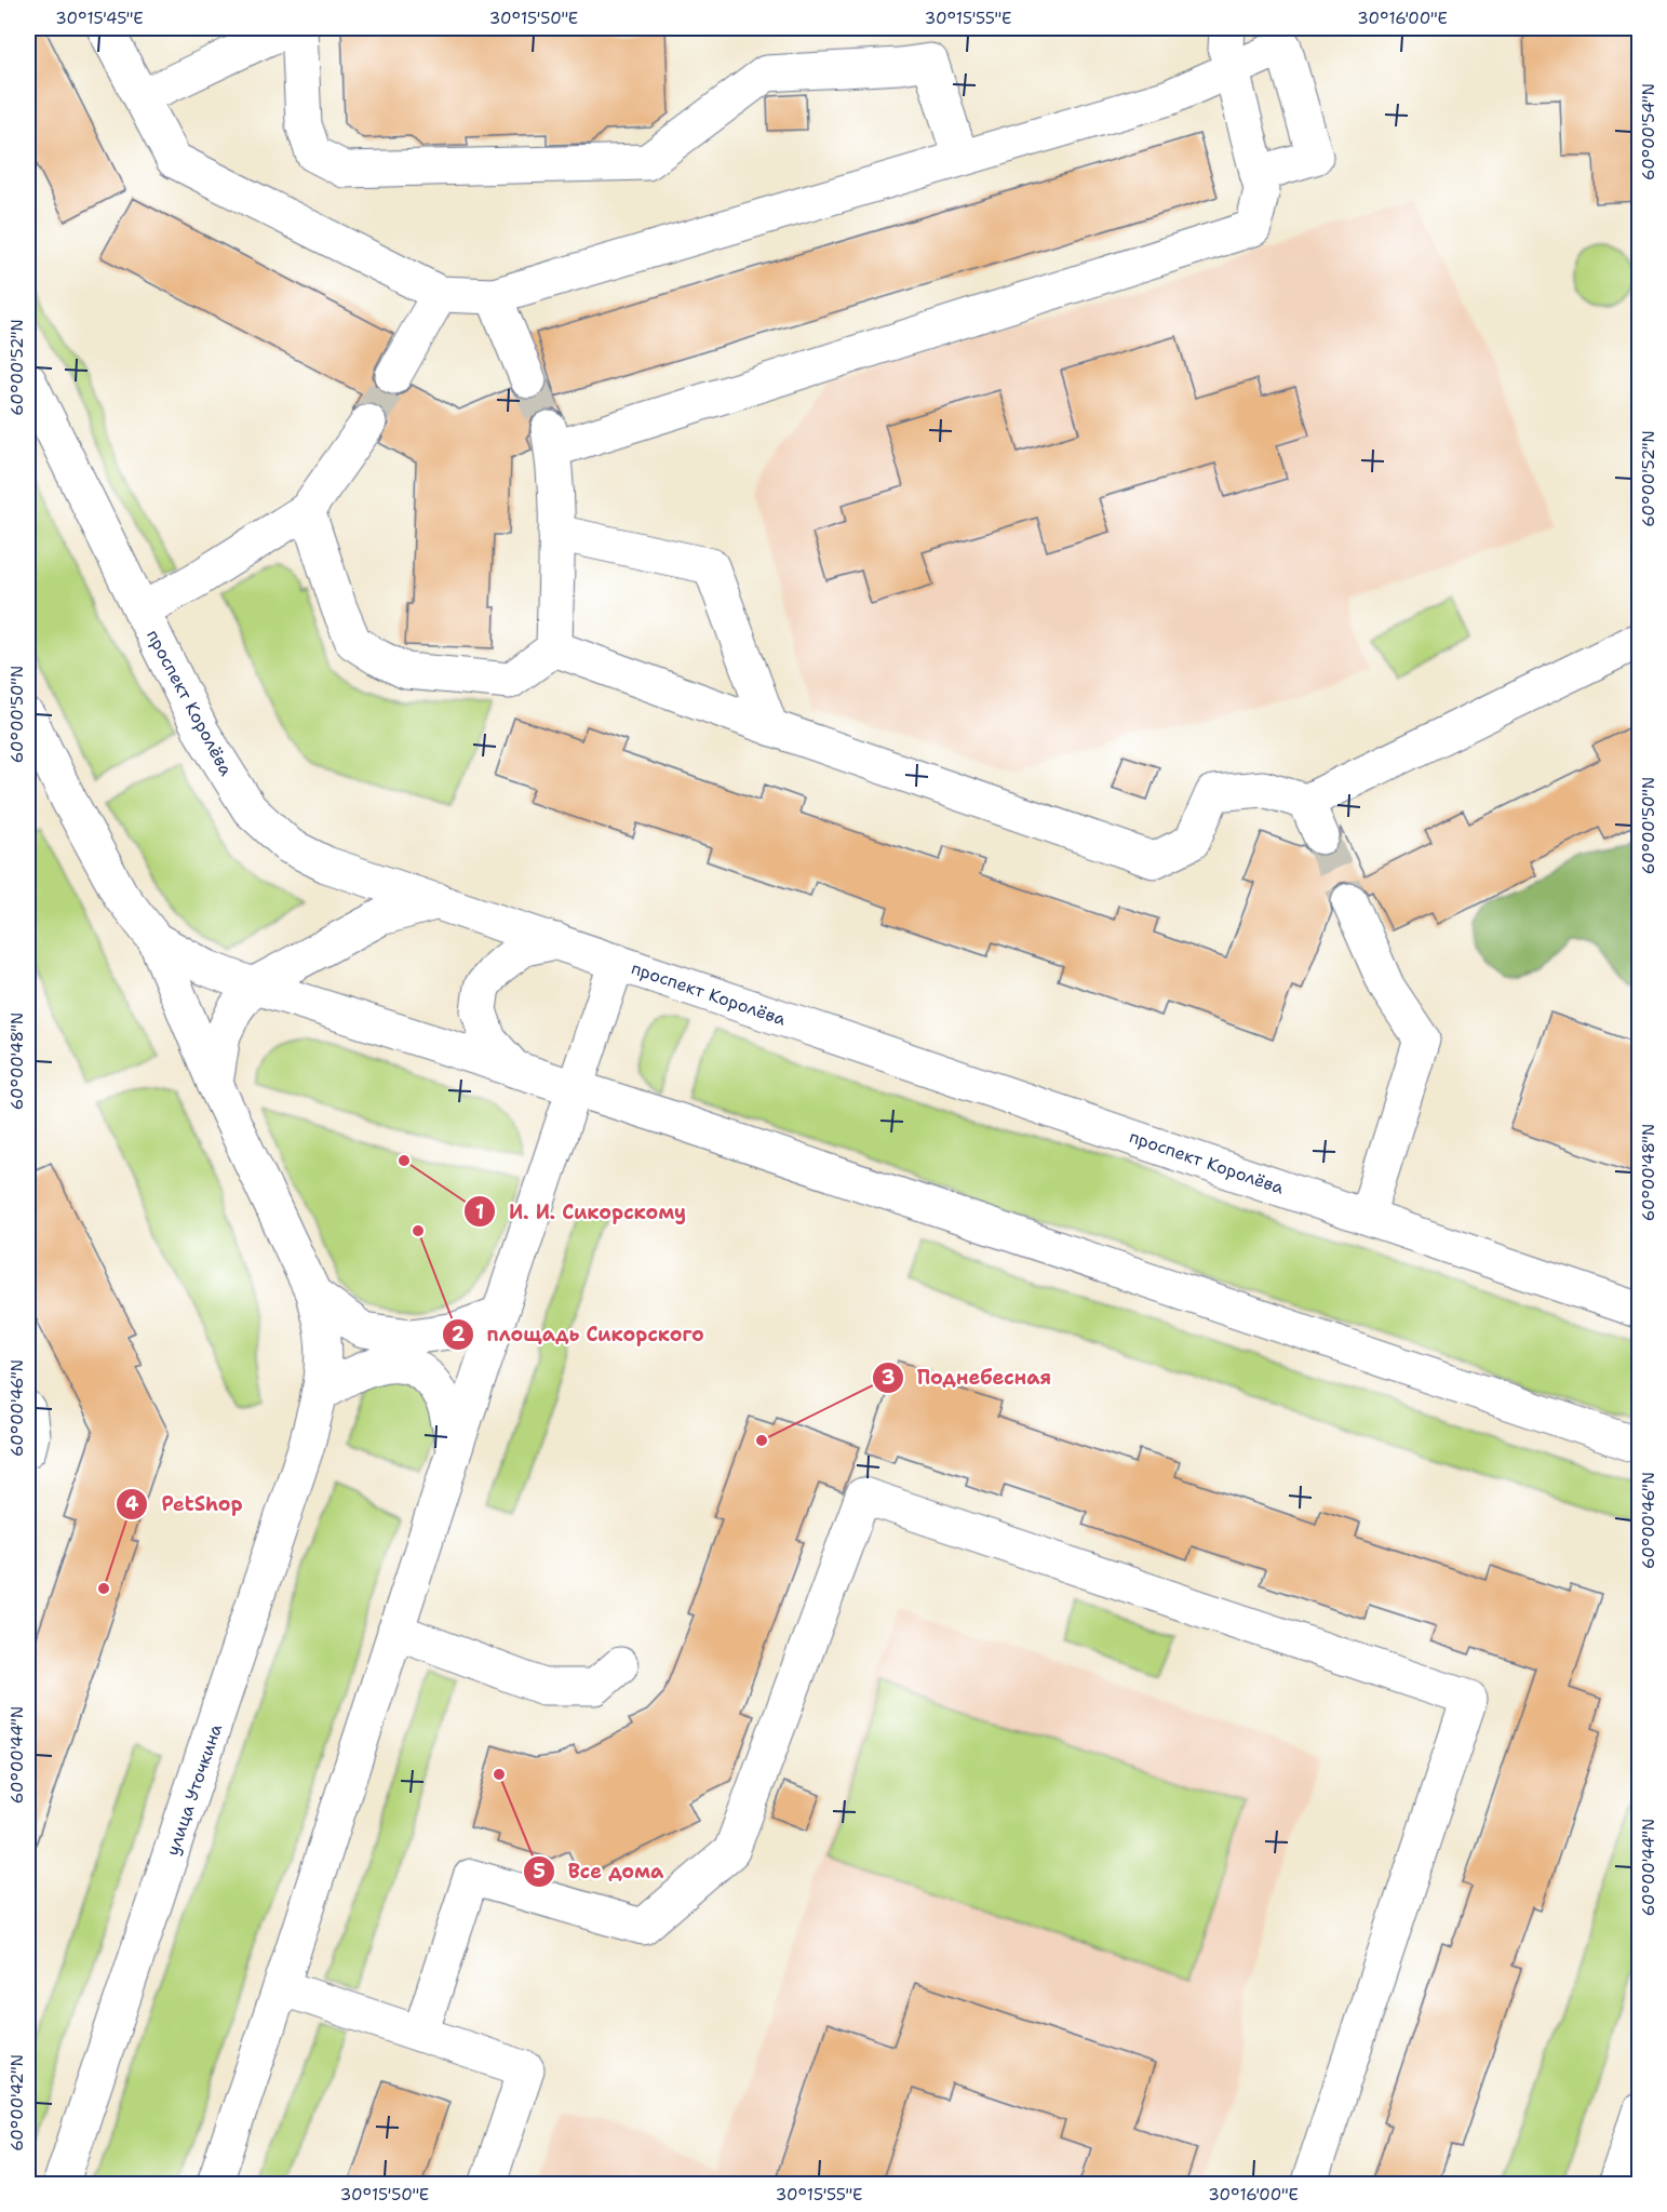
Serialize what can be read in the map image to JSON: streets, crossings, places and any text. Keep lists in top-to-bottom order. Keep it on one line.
{"streets":{"street":["проспект Королёва","улица Уточкина"]},"places":["И. И. Сикорскому","площадь Сикорского","Поднебесная","PetShop","Все дома"],"coordinates":["30°15'45\"E","30°15'50\"E","30°15'55\"E","30°16'00\"E","60°00'54\"N","60°00'52\"N","60°00'50\"N","60°00'48\"N","60°00'46\"N","60°00'44\"N","60°00'42\"N"]}
